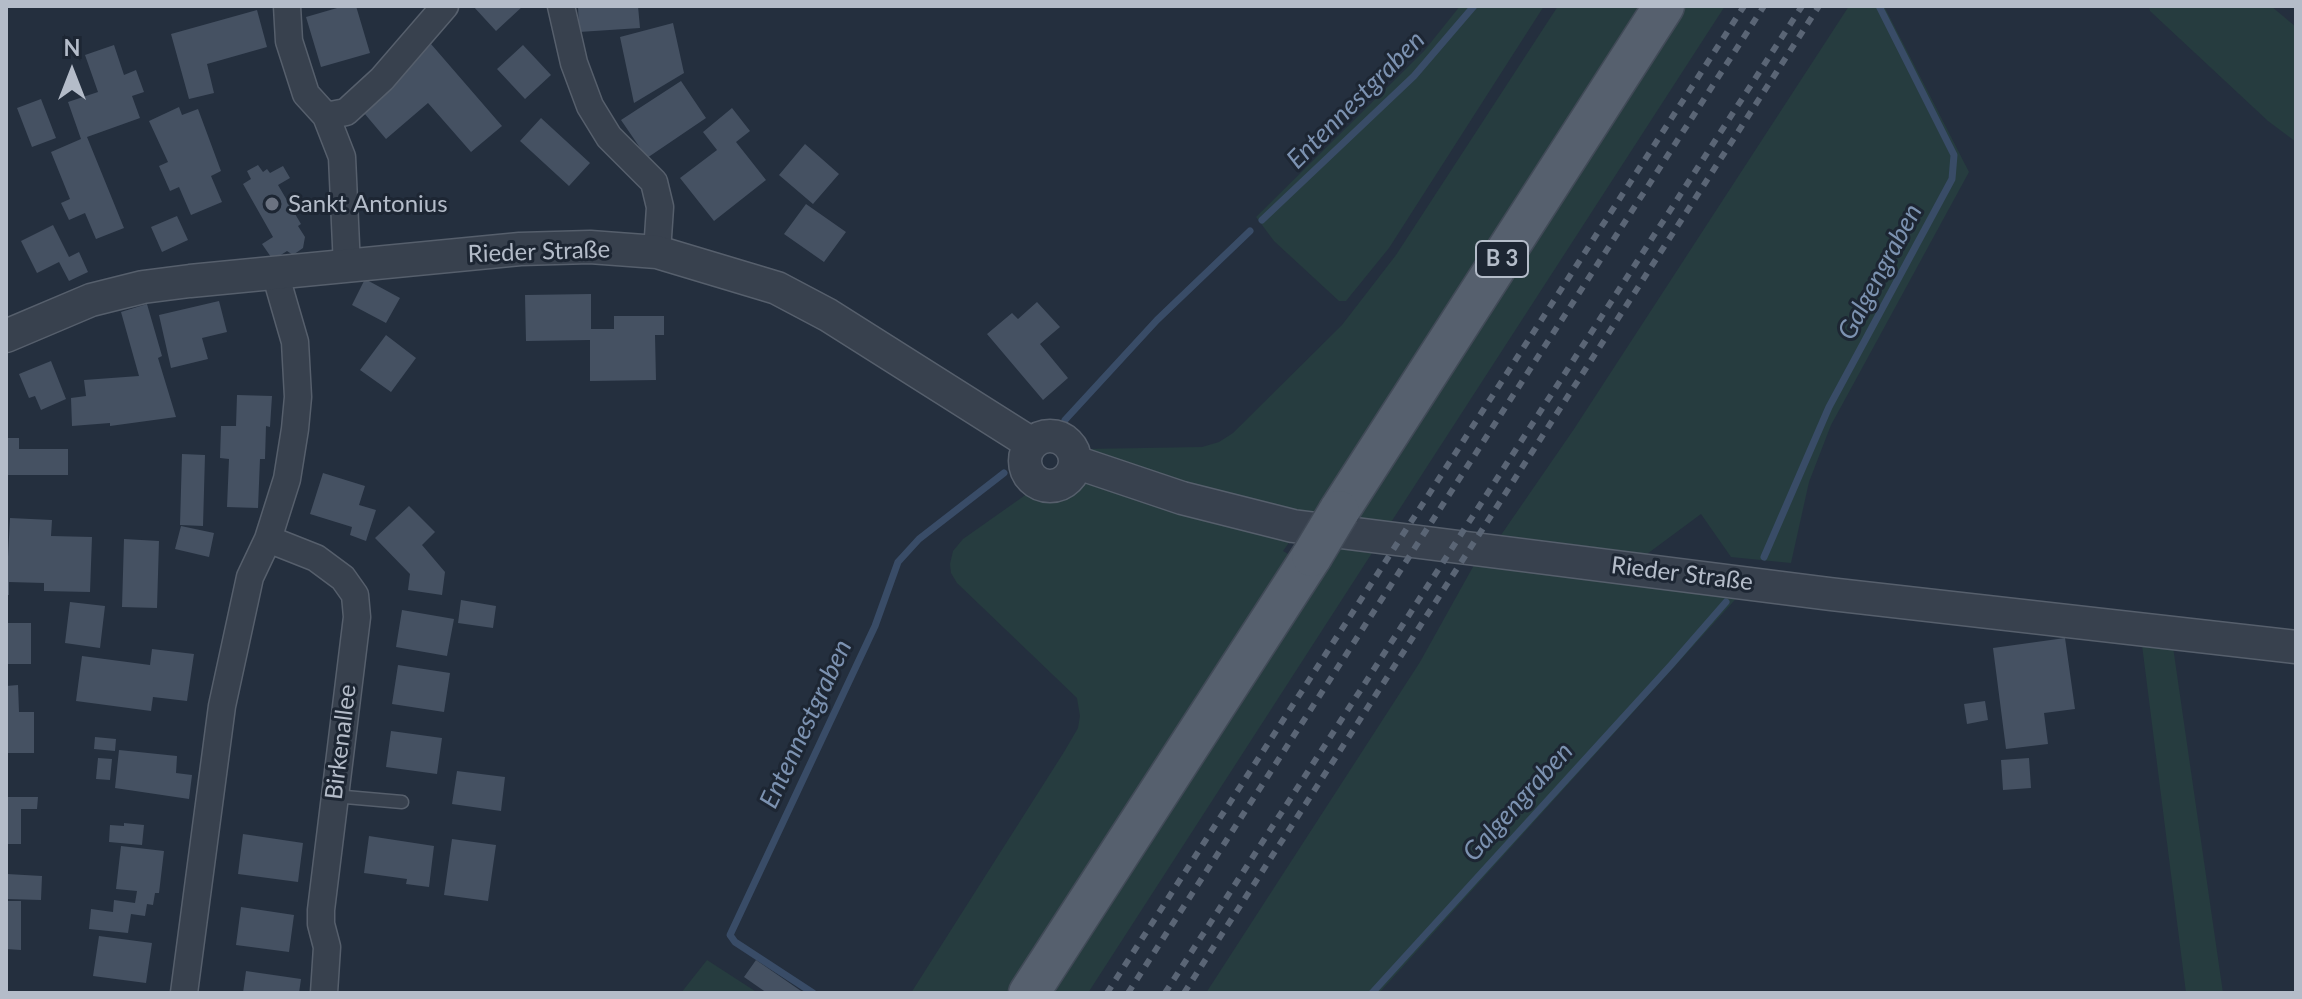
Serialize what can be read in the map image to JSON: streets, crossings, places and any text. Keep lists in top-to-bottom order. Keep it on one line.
{"streets":{"main road":["B 3"],"street":["Rieder Straße","Birkenallee"]},"water":["Entennestgraben","Galgengraben"],"places":["Sankt Antonius"],"north":"top"}
